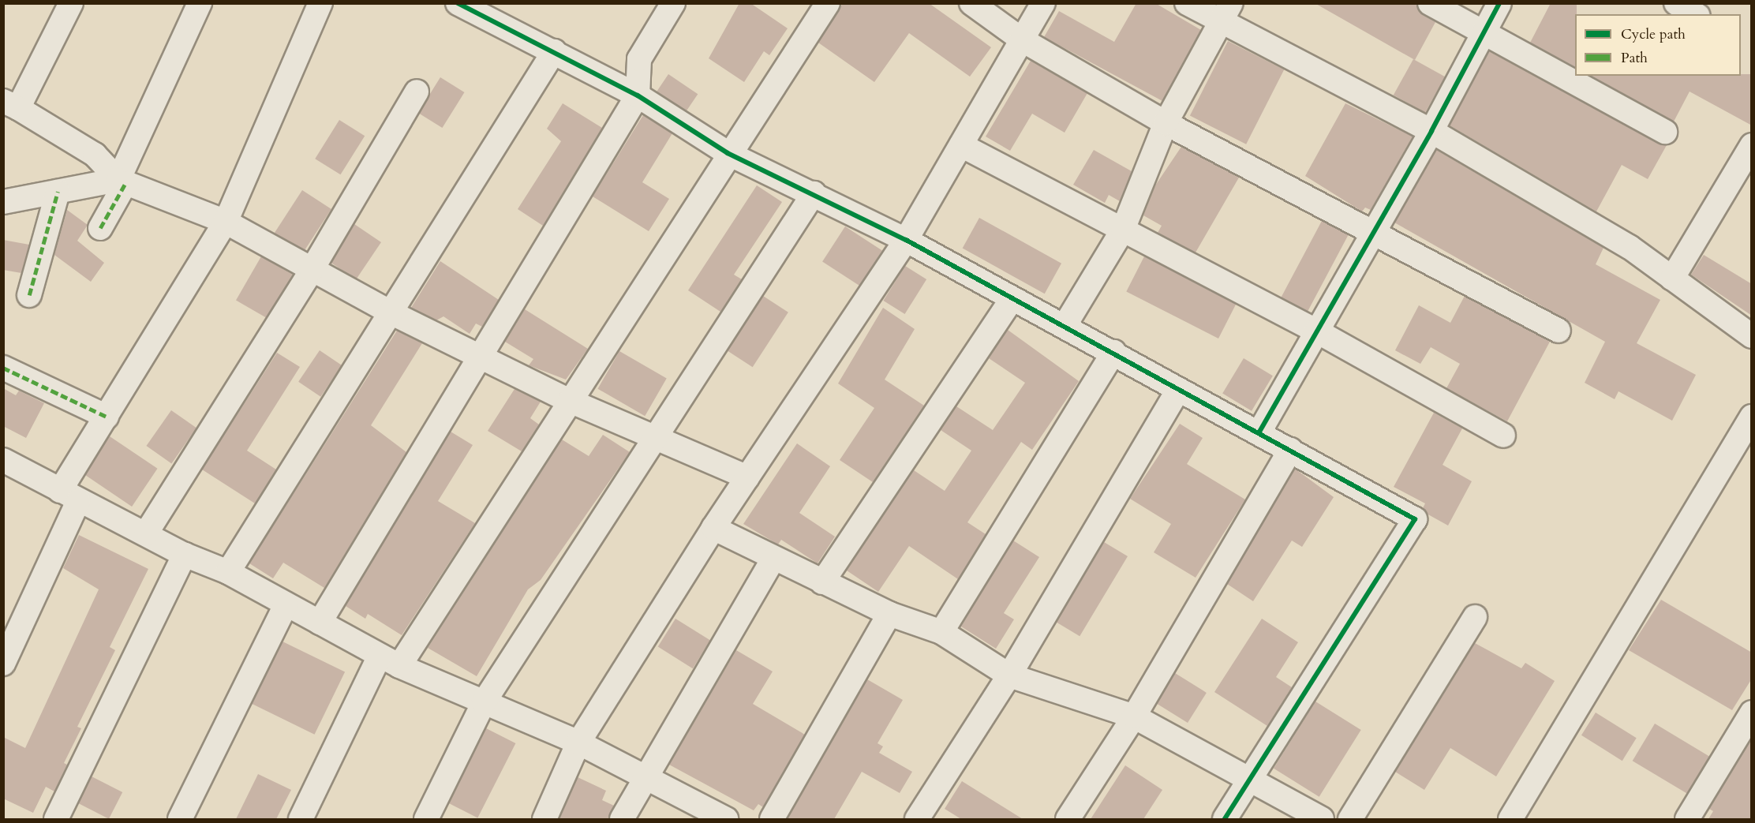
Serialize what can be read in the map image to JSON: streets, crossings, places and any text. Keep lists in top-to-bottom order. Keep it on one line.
{"legend":["Cycle path","Path"]}
